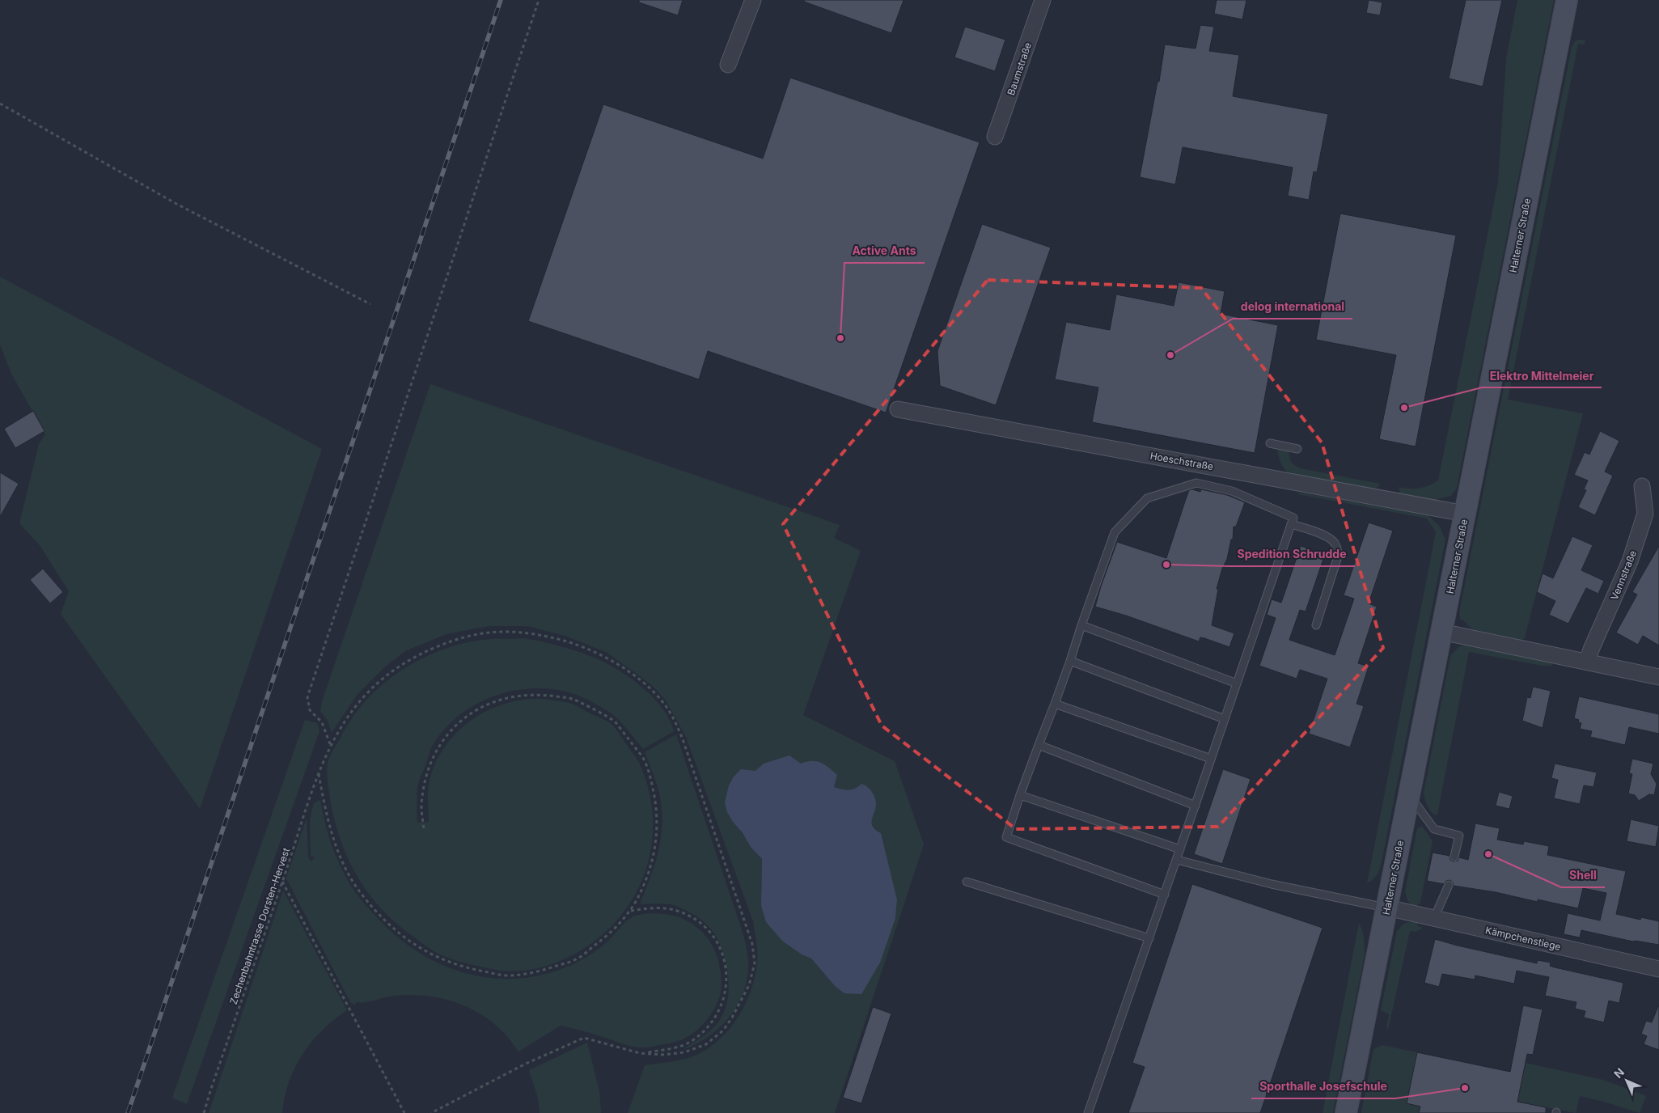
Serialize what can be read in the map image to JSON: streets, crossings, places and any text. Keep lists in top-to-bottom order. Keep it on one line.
{"streets":{"main road":["Halterner Straße"],"street":["Baumstraße","Hoeschstraße","Vennstraße","Kämpchenstiege"],"path":["Zechenbahntrasse Dorsten-Hervest"]},"crossings":[["Halterner Straße","Hoeschstraße"],["Halterner Straße","Kämpchenstiege"]],"places":["Active Ants","delog international","Elektro Mittelmeier","Spedition Schrudde","Shell","Sporthalle Josefschule"],"north":"top left"}
